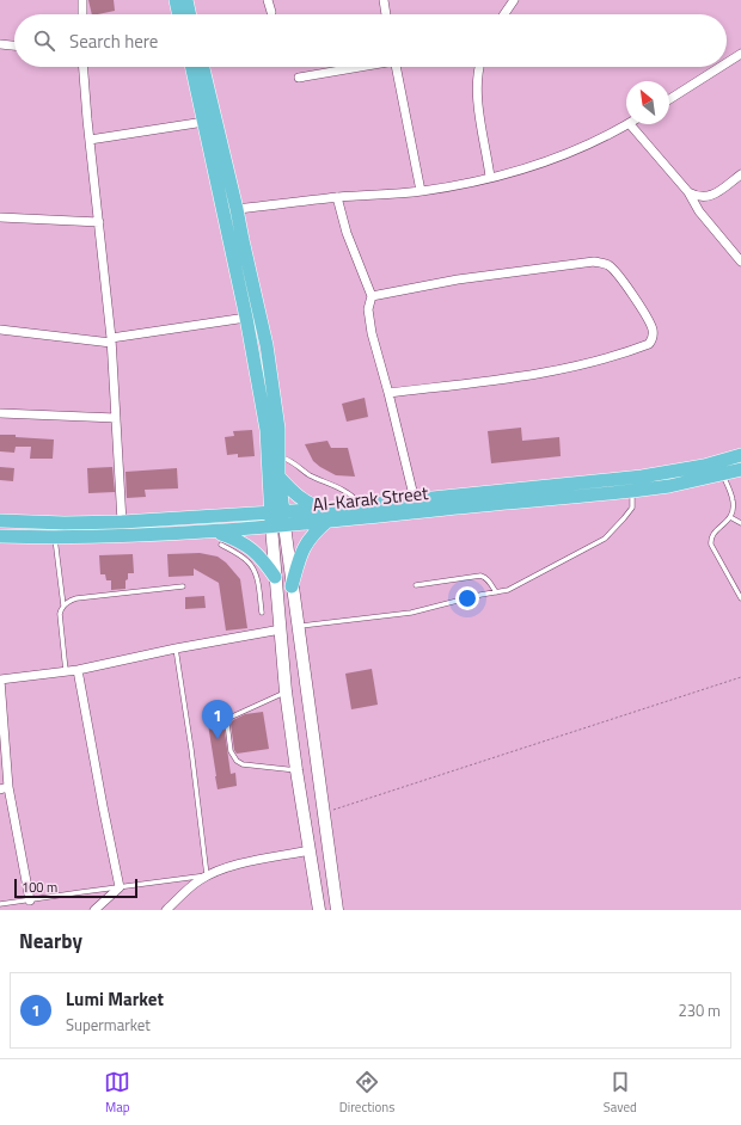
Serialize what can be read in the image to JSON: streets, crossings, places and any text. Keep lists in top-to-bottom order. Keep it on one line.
{"streets":{"main road":["Al-Karak Street"]},"scale_bar":"100 m","north":"top left","page":{"search":"Search here","pins":"1","scale":"100 m","heading":"Nearby","list":[{"mark":"1","name":"Lumi Market","note":"Supermarket","value":"230 m"}],"nav":["Map","Directions","Saved"]}}
